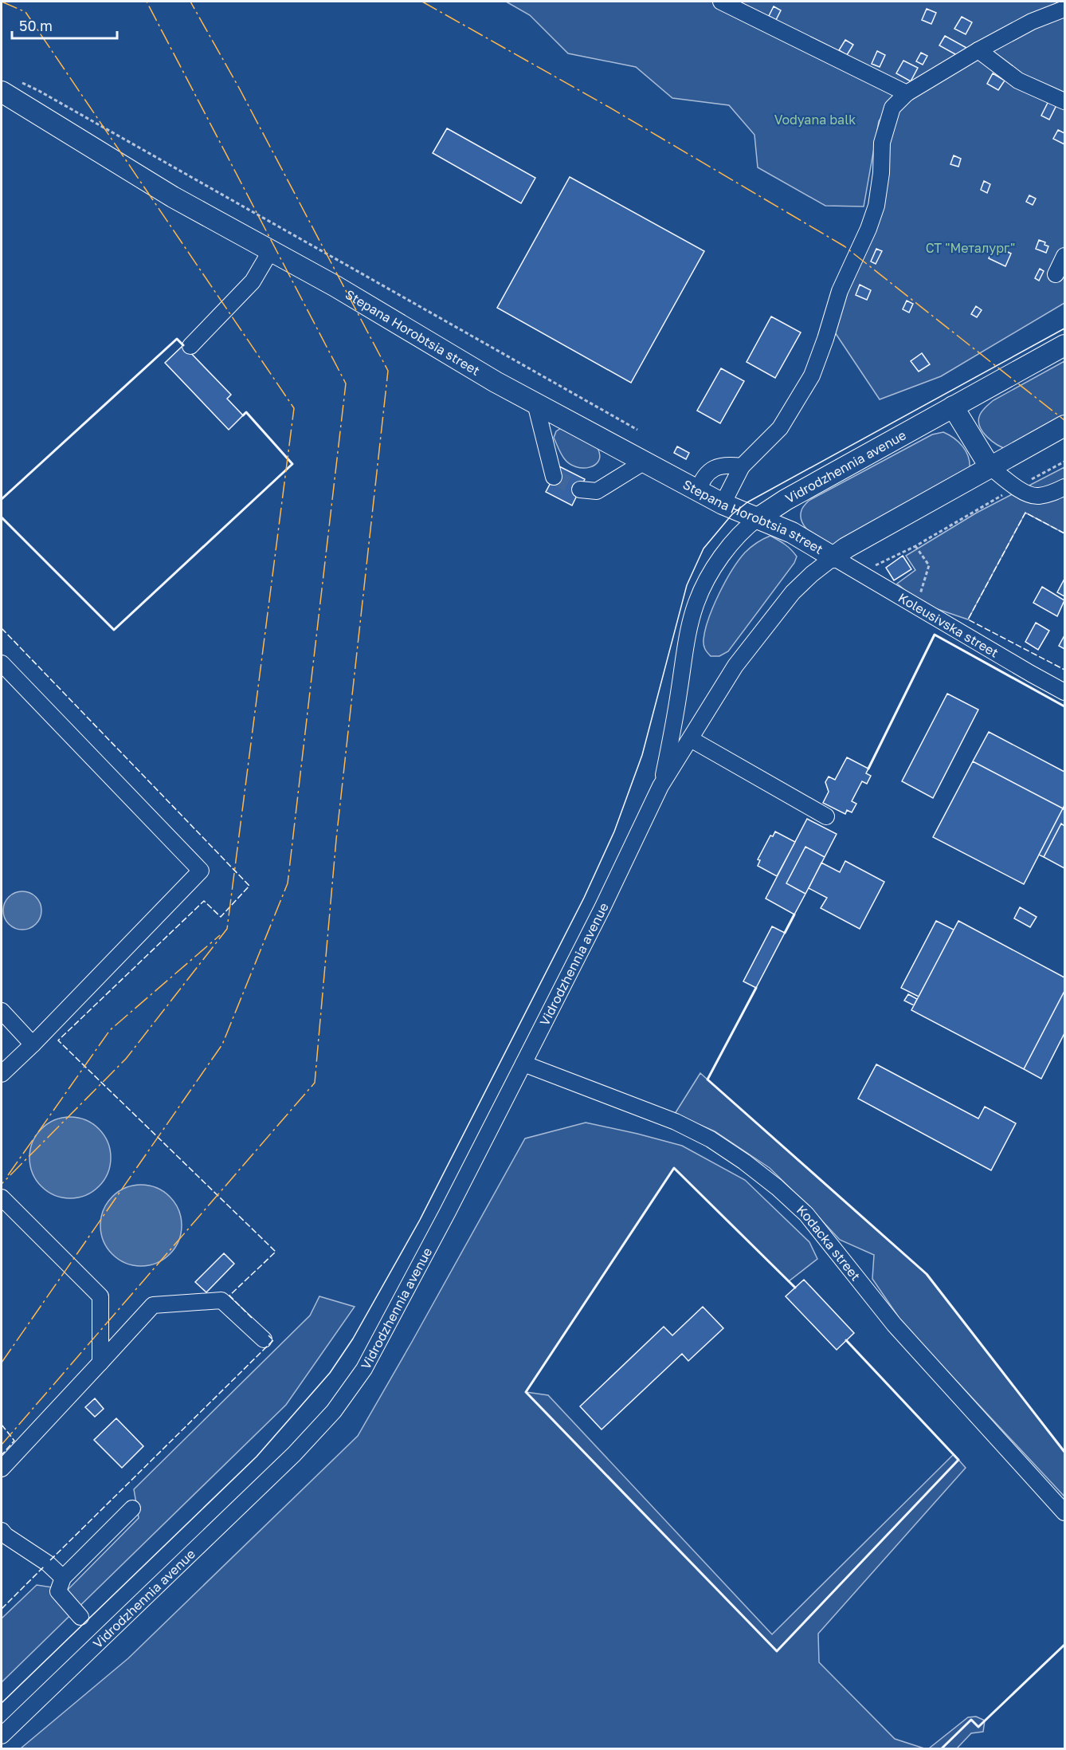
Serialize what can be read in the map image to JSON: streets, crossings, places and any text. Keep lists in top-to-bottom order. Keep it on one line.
{"streets":{"main road":["Stepana Horobtsia street","Vidrodzhennia avenue"],"street":["Koleusivska street","Kodacka street"]},"crossings":[["Stepana Horobtsia street","Vidrodzhennia avenue"],["Stepana Horobtsia street","Koleusivska street"],["Vidrodzhennia avenue","Koleusivska street"],["Vidrodzhennia avenue","Kodacka street"]],"parks":["Vodyana balk","СТ \"Металург\""],"scale_bar":"50 m"}
